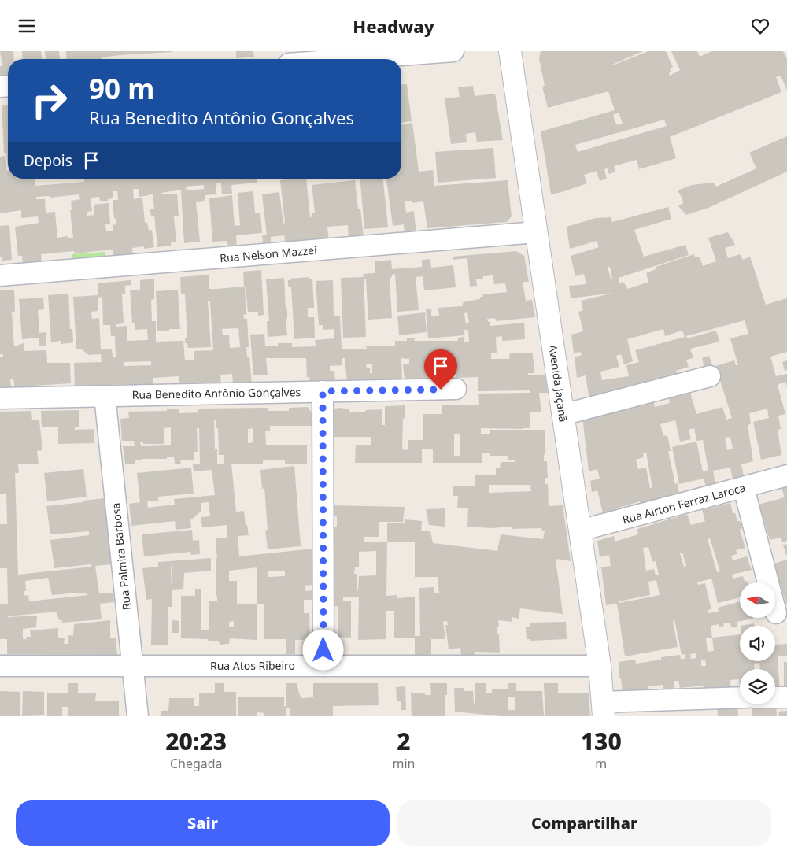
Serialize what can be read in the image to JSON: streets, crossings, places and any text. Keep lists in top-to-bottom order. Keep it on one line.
{"streets":{"street":["Rua Nelson Mazzei","Avenida Jaçanã","Rua Benedito Antônio Gonçalves","Rua Airton Ferraz Laroca","Rua Palmira Barbosa","Rua Atos Ribeiro"]},"crossings":[["Rua Nelson Mazzei","Avenida Jaçanã"],["Avenida Jaçanã","Rua Airton Ferraz Laroca"],["Avenida Jaçanã","Rua Atos Ribeiro"],["Rua Benedito Antônio Gonçalves","Rua Palmira Barbosa"],["Rua Palmira Barbosa","Rua Atos Ribeiro"]],"north":"left","page":{"header":"Headway","turn":["90 m","Rua Benedito Antônio Gonçalves"],"then":"Depois","eta":["20:23","Chegada","2","min","130","m"],"buttons":["Sair","Compartilhar"]}}
